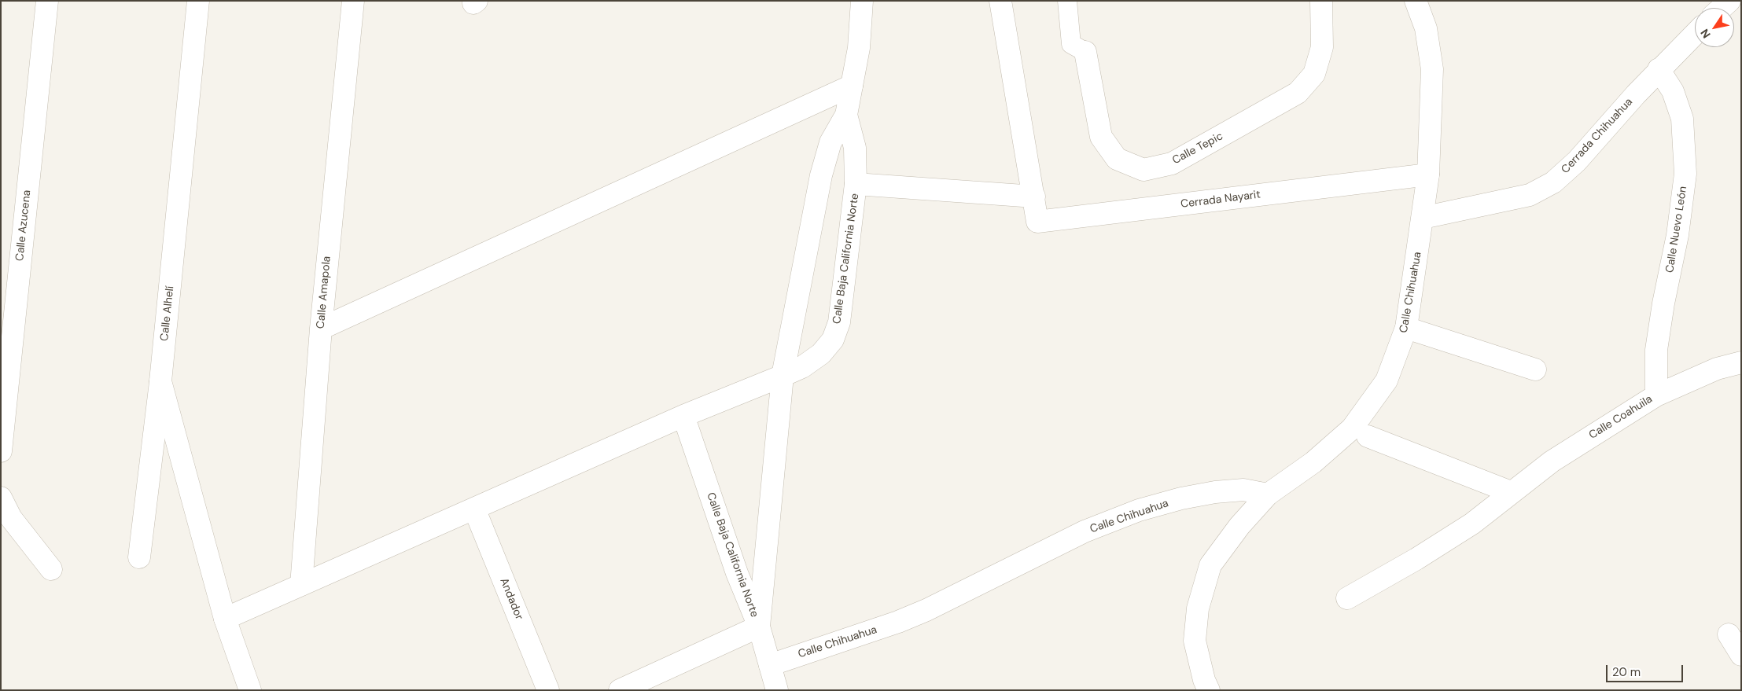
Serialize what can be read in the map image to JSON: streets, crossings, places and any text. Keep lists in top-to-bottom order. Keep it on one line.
{"streets":{"street":["Cerrada Chihuahua","Calle Tepic","Cerrada Nayarit","Calle Azucena","Calle Nuevo León","Calle Baja California Norte","Calle Amapola","Calle Chihuahua","Calle Alhelí","Calle Coahuila","Andador"]},"crossings":[["Cerrada Chihuahua","Calle Nuevo León"],["Cerrada Chihuahua","Calle Chihuahua"],["Cerrada Nayarit","Calle Chihuahua"],["Calle Nuevo León","Calle Coahuila"],["Calle Baja California Norte","Calle Chihuahua"]],"scale_bar":"20 m","north":"bottom left"}
